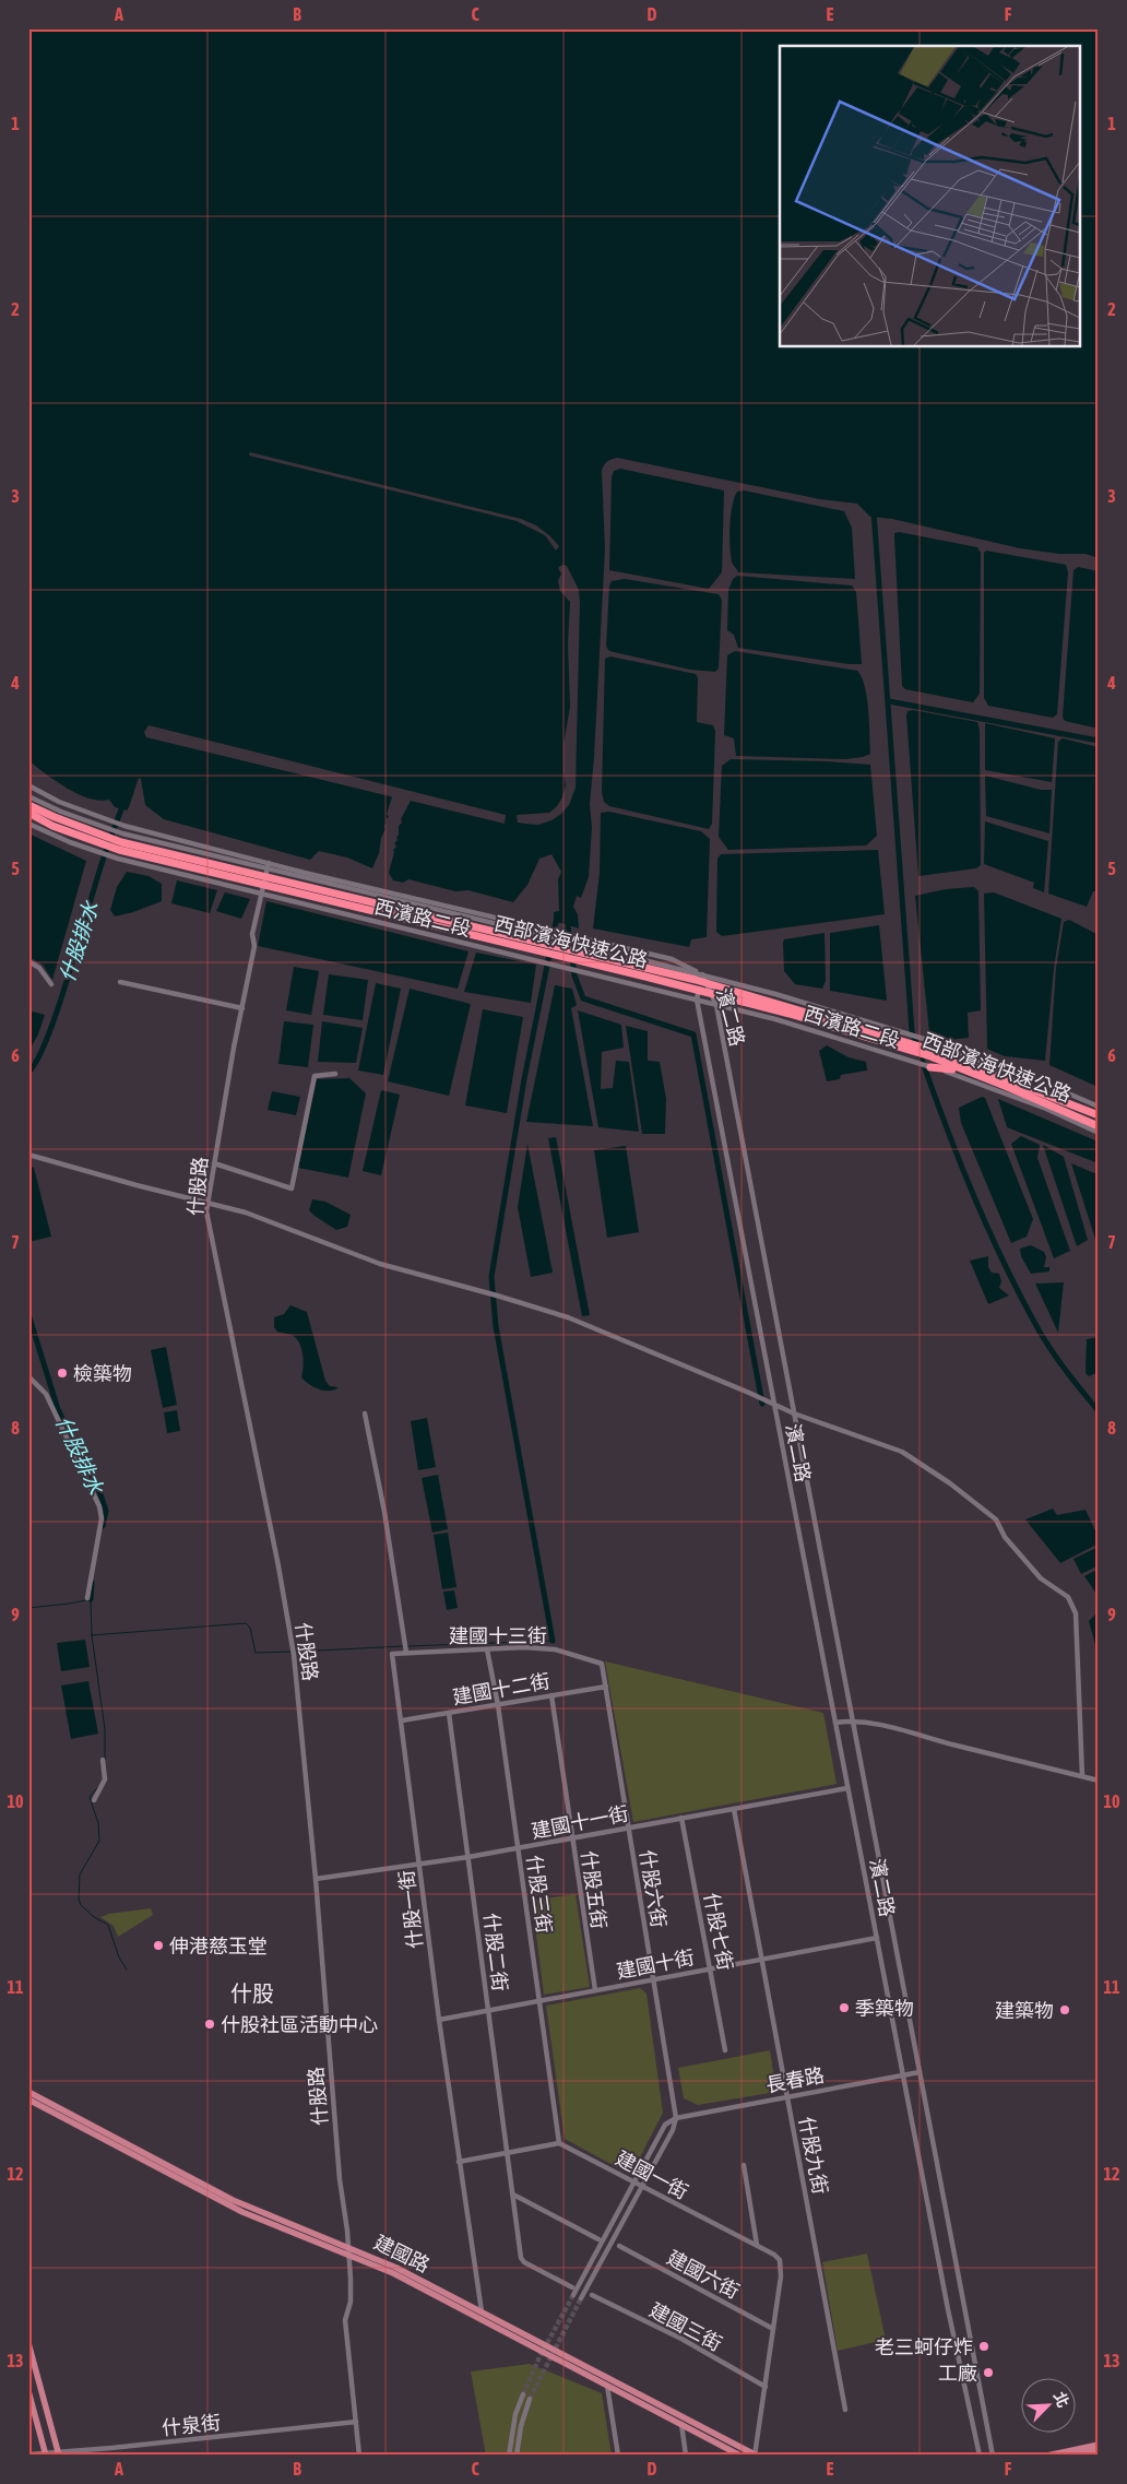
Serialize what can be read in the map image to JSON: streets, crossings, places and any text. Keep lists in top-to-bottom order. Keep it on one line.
{"streets":{"highway":["西部濱海快速公路"],"main road":["建國路"],"street":["西濱路二段","濱二路","什股路","建國十三街","建國十二街","建國十一街","什股六街","什股五街","什股三街","什股一街","什股七街","什股二街","建國十街","長春路","什股九街","建國一街","建國六街","建國三街","什泉街"]},"crossings":[["西濱路二段","西部濱海快速公路"],["西濱路二段","濱二路"],["西濱路二段","什股路"],["濱二路","建國十一街"],["濱二路","建國十街"],["濱二路","長春路"],["什股路","建國十一街"],["什股路","建國路"],["什股路","什泉街"],["建國十三街","什股六街"],["建國十三街","什股三街"],["建國十三街","什股一街"],["建國十二街","什股六街"],["建國十二街","什股五街"],["建國十二街","什股三街"],["建國十二街","什股一街"],["建國十二街","什股二街"],["建國十一街","什股六街"],["建國十一街","什股五街"],["建國十一街","什股三街"],["建國十一街","什股一街"],["建國十一街","什股七街"],["建國十一街","什股二街"],["建國十一街","什股九街"],["什股六街","建國十街"],["什股六街","長春路"],["什股五街","建國十街"],["什股三街","建國十街"],["什股三街","建國一街"],["什股一街","建國十街"],["什股七街","建國十街"],["什股二街","建國十街"],["建國十街","什股九街"],["長春路","什股九街"],["建國一街","建國路"],["建國一街","建國六街"],["建國一街","建國三街"]],"districts":["什股"],"water":["什股排水"],"places":["檢築物","伸港慈玉堂","季築物","建築物","什股社區活動中心","老三蚵仔炸","工廠"],"north":"top right","grid":{"columns":["A","B","C","D","E","F"],"rows":["1","2","3","4","5","6","7","8","9","10","11","12","13"]}}
